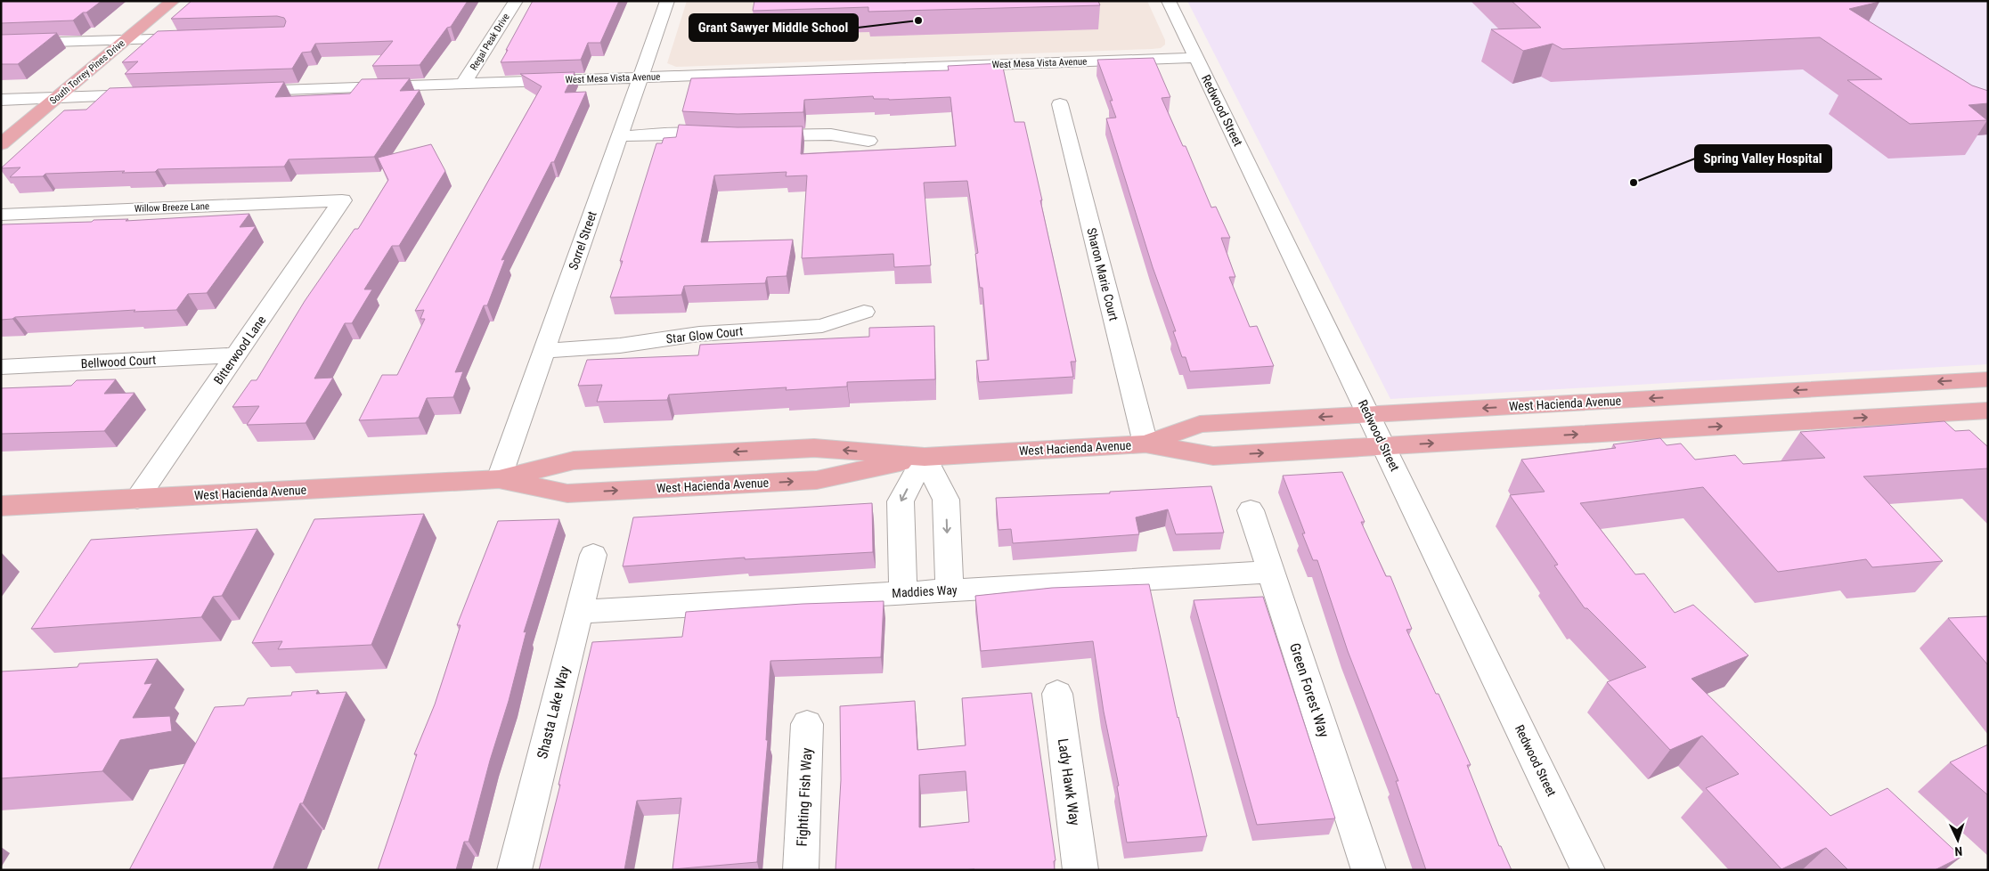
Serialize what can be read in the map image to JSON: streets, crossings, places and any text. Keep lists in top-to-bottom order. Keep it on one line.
{"streets":{"main road":["South Torrey Pines Drive","West Hacienda Avenue"],"street":["Regal Peak Drive","West Mesa Vista Avenue","Redwood Street","Willow Breeze Lane","Sorrel Street","Sharon Marie Court","Star Glow Court","Bitterwood Lane","Bellwood Court","Maddies Way","Green Forest Way","Shasta Lake Way","Lady Hawk Way","Fighting Fish Way"]},"crossings":[["Regal Peak Drive","West Mesa Vista Avenue"],["West Mesa Vista Avenue","Redwood Street"],["West Mesa Vista Avenue","Sorrel Street"],["Redwood Street","West Hacienda Avenue"],["Willow Breeze Lane","Bitterwood Lane"],["Sorrel Street","Star Glow Court"],["Sorrel Street","West Hacienda Avenue"],["Sharon Marie Court","West Hacienda Avenue"],["Bitterwood Lane","Bellwood Court"],["Bitterwood Lane","West Hacienda Avenue"],["Maddies Way","Green Forest Way"],["Maddies Way","Shasta Lake Way"]],"places":["Grant Sawyer Middle School","Spring Valley Hospital"],"north":"bottom"}
